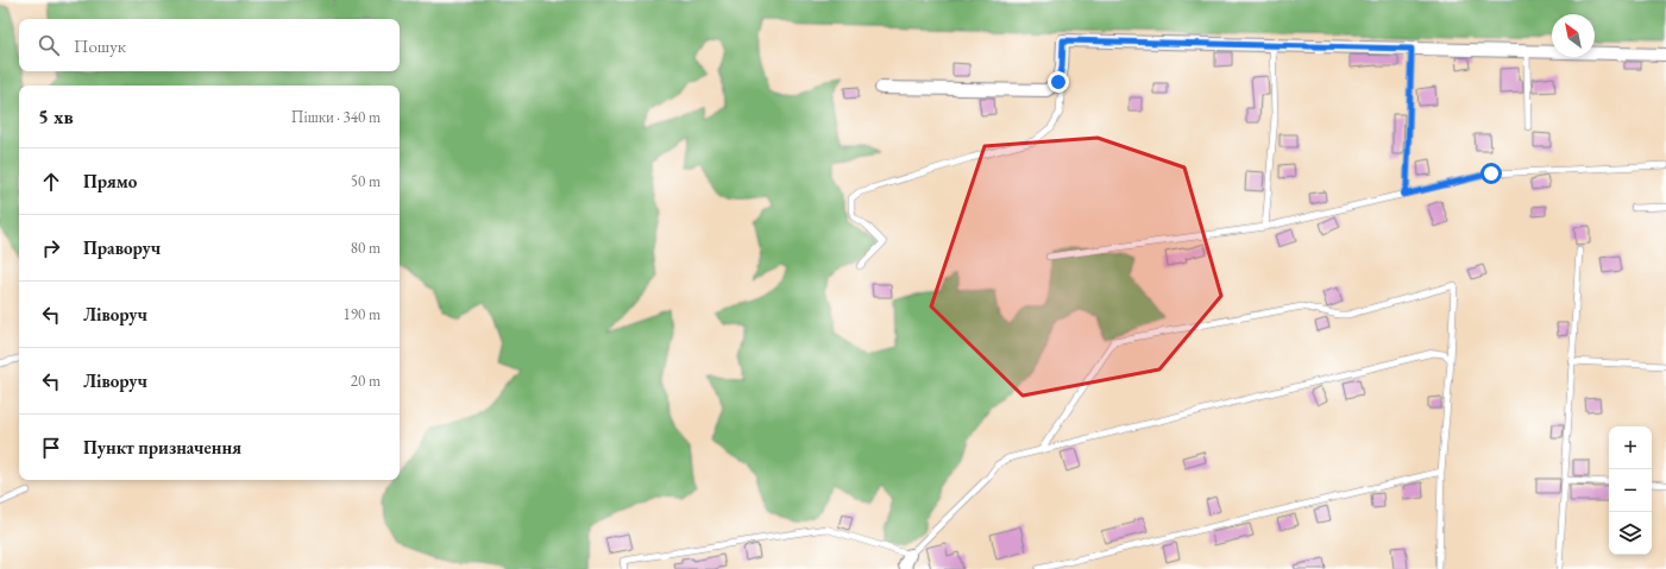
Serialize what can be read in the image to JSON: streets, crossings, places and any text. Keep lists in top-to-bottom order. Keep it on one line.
{"north":"top left","page":{"search":"Пошук","heading":["5 хв","Пішки · 340 m"],"list":[["Прямо","50 m"],["Праворуч","80 m"],["Ліворуч","190 m"],["Ліворуч","20 m"],"Пункт призначення"],"map_buttons":["+","−"]}}
